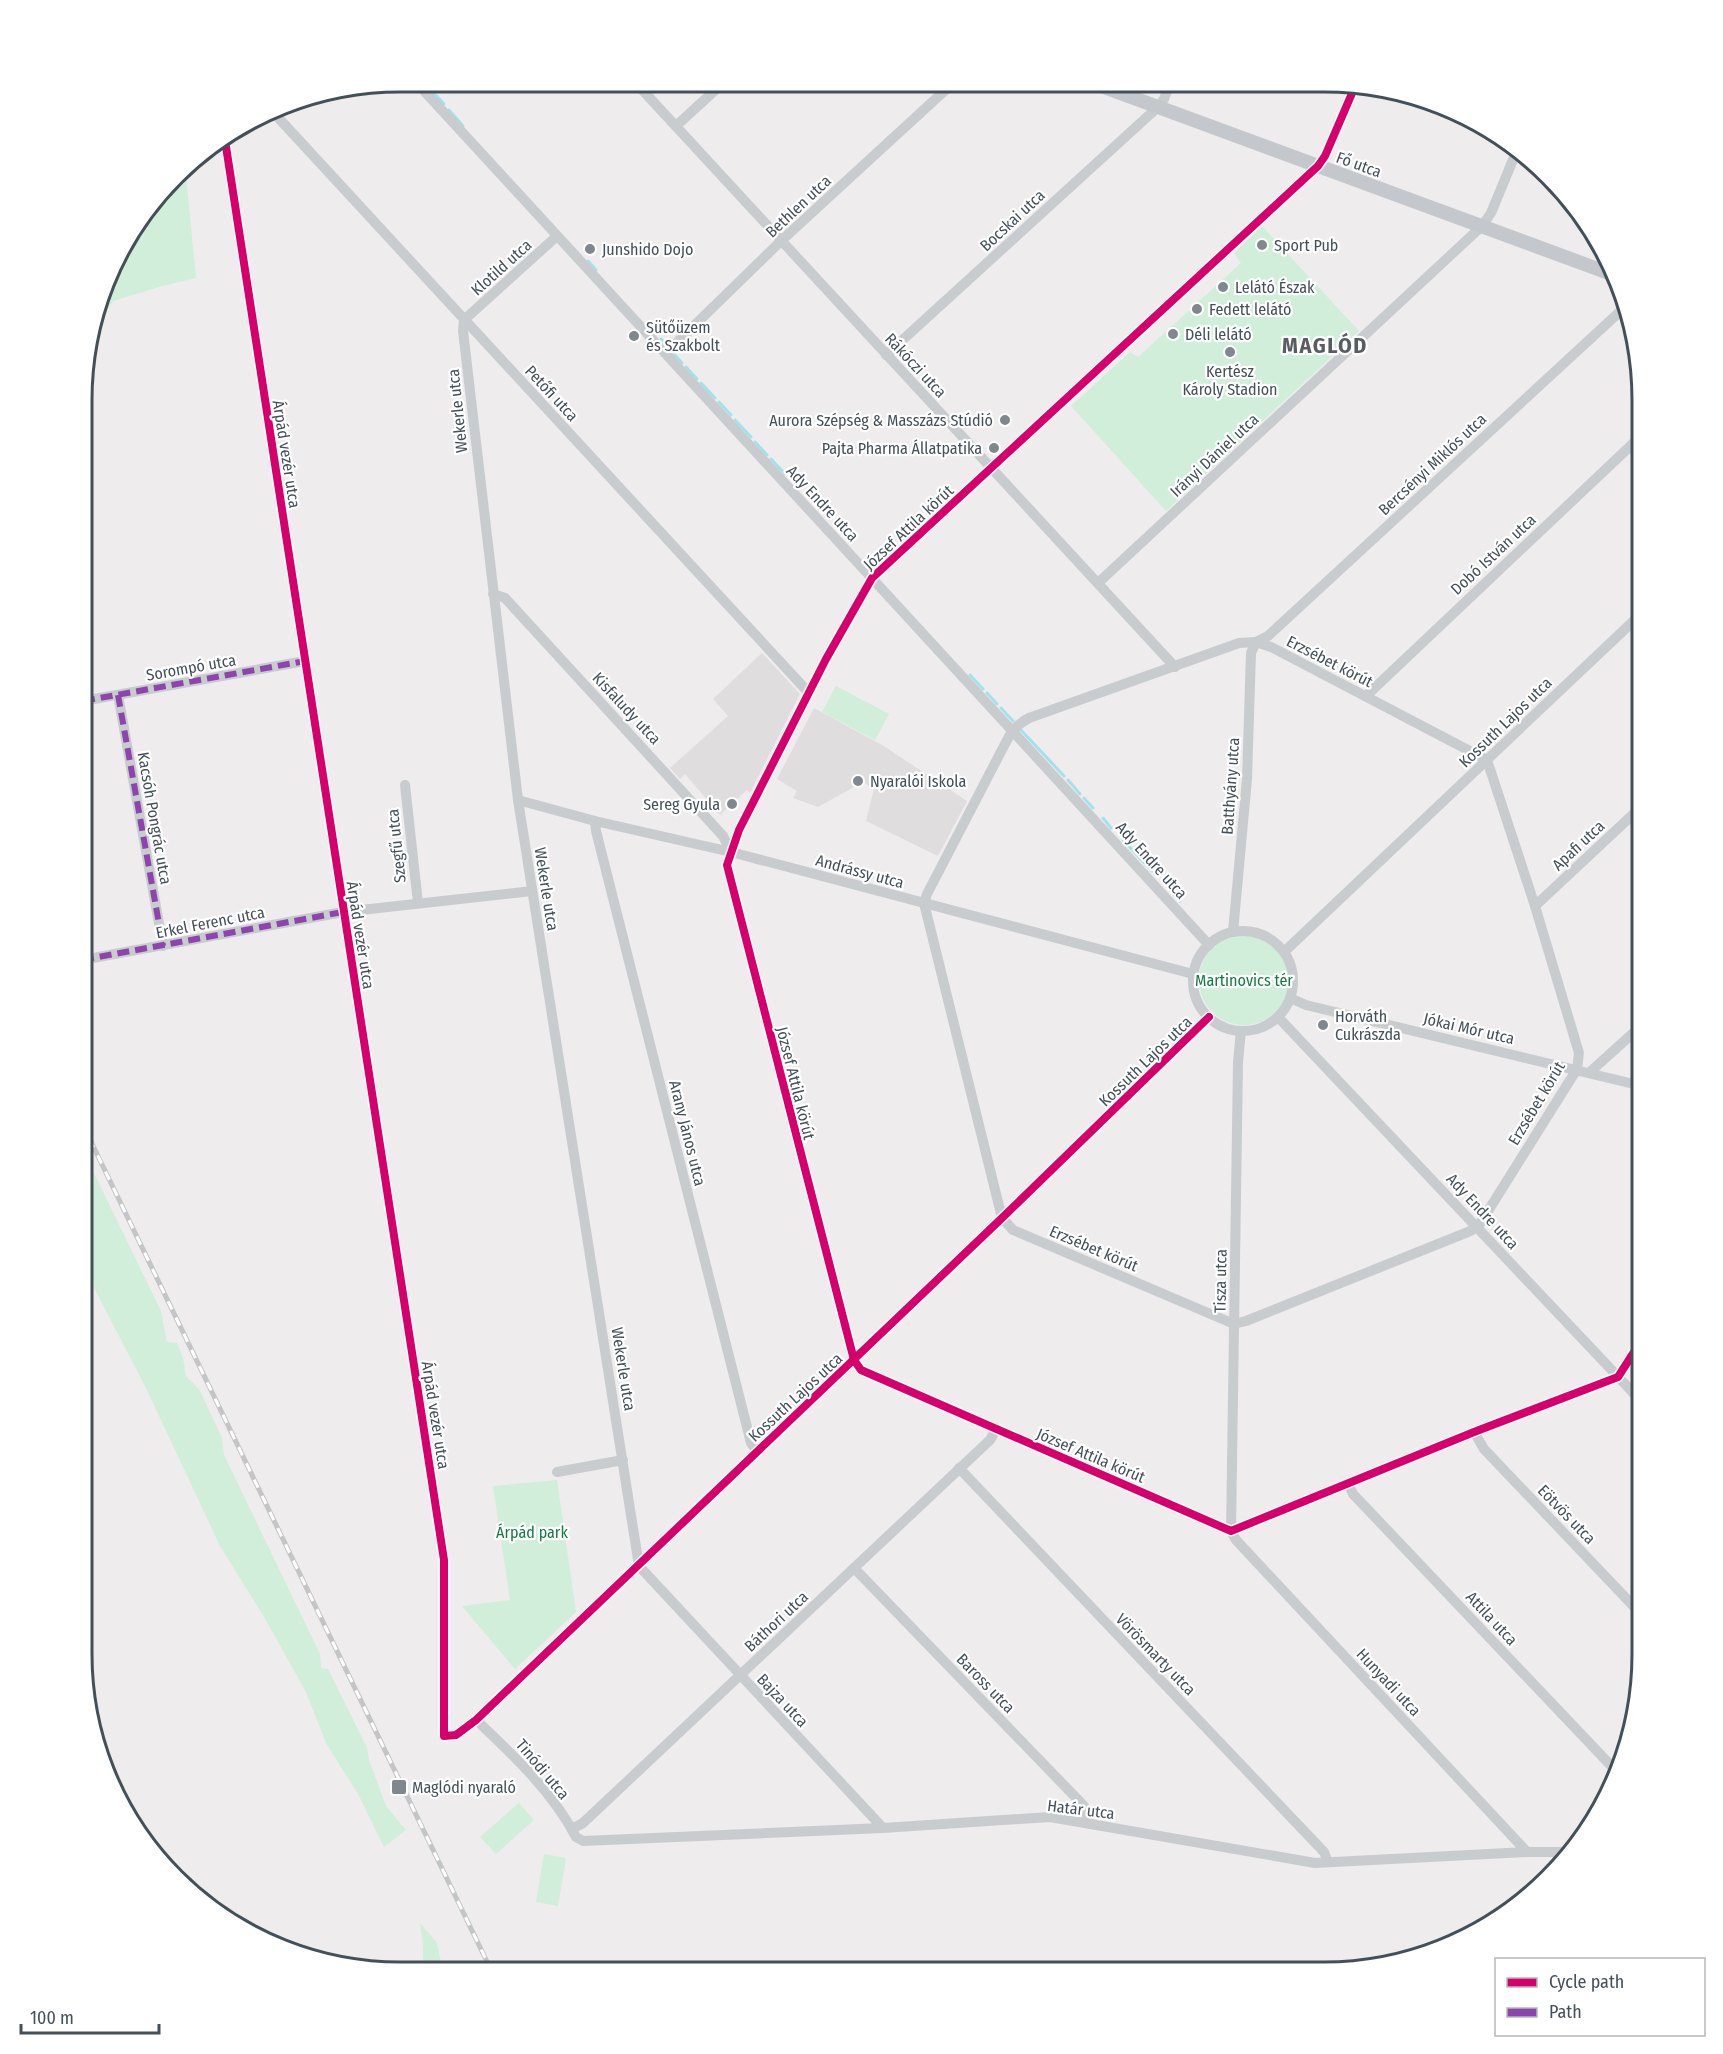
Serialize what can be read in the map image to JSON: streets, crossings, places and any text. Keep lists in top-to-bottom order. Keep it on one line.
{"streets":{"main road":["Fő utca"],"street":["Bethlen utca","Bocskai utca","Klotild utca","Rákóczi utca","Petőfi utca","Wekerle utca","Árpád vezér utca","Irányi Dániel utca","Bercsényi Miklós utca","Ady Endre utca","József Attila körút","Dobó István utca","Erzsébet körút","Sorompó utca","Kisfaludy utca","Kossuth Lajos utca","Batthyány utca","Kacsóh Pongrác utca","Apafi utca","Szegfű utca","Andrássy utca","Erkel Ferenc utca","Jókai Mór utca","Arany János utca","Tisza utca","Eötvös utca","Attila utca","Báthori utca","Vörösmarty utca","Hunyadi utca","Baross utca","Bajza utca","Tinódi utca","Határ utca"]},"crossings":[["Fő utca","Bocskai utca"],["Fő utca","Irányi Dániel utca"],["Fő utca","József Attila körút"],["Bethlen utca","Rákóczi utca"],["Bethlen utca","Ady Endre utca"],["Bocskai utca","Rákóczi utca"],["Klotild utca","Petőfi utca"],["Klotild utca","Wekerle utca"],["Klotild utca","Ady Endre utca"],["Rákóczi utca","Irányi Dániel utca"],["Rákóczi utca","József Attila körút"],["Petőfi utca","Wekerle utca"],["Petőfi utca","József Attila körút"],["Wekerle utca","Kisfaludy utca"],["Wekerle utca","Kossuth Lajos utca"],["Wekerle utca","Szegfű utca"],["Wekerle utca","Andrássy utca"],["Wekerle utca","Bajza utca"],["Árpád vezér utca","Sorompó utca"],["Árpád vezér utca","Kossuth Lajos utca"],["Árpád vezér utca","Szegfű utca"],["Árpád vezér utca","Erkel Ferenc utca"],["Bercsényi Miklós utca","Erzsébet körút"],["Bercsényi Miklós utca","Batthyány utca"],["Ady Endre utca","József Attila körút"],["Ady Endre utca","Erzsébet körút"],["Ady Endre utca","Kossuth Lajos utca"],["Ady Endre utca","Batthyány utca"],["Ady Endre utca","Andrássy utca"],["Ady Endre utca","Jókai Mór utca"],["Ady Endre utca","Tisza utca"],["József Attila körút","Kisfaludy utca"],["József Attila körút","Kossuth Lajos utca"],["József Attila körút","Andrássy utca"],["József Attila körút","Tisza utca"],["József Attila körút","Báthori utca"],["József Attila körút","Hunyadi utca"],["Dobó István utca","Erzsébet körút"],["Erzsébet körút","Kossuth Lajos utca"],["Erzsébet körút","Batthyány utca"],["Erzsébet körút","Apafi utca"],["Erzsébet körút","Jókai Mór utca"],["Erzsébet körút","Tisza utca"],["Sorompó utca","Kacsóh Pongrác utca"],["Kisfaludy utca","Andrássy utca"],["Kossuth Lajos utca","Batthyány utca"],["Kossuth Lajos utca","Andrássy utca"],["Kossuth Lajos utca","Jókai Mór utca"],["Kossuth Lajos utca","Arany János utca"],["Kossuth Lajos utca","Tisza utca"],["Kossuth Lajos utca","Bajza utca"],["Kossuth Lajos utca","Tinódi utca"],["Batthyány utca","Andrássy utca"],["Batthyány utca","Jókai Mór utca"],["Batthyány utca","Tisza utca"],["Kacsóh Pongrác utca","Erkel Ferenc utca"],["Szegfű utca","Erkel Ferenc utca"],["Andrássy utca","Jókai Mór utca"],["Andrássy utca","Arany János utca"],["Andrássy utca","Tisza utca"],["Jókai Mór utca","Tisza utca"],["Tisza utca","Hunyadi utca"],["Báthori utca","Vörösmarty utca"],["Báthori utca","Baross utca"],["Báthori utca","Bajza utca"],["Báthori utca","Tinódi utca"],["Vörösmarty utca","Határ utca"],["Hunyadi utca","Határ utca"],["Baross utca","Határ utca"],["Bajza utca","Határ utca"],["Tinódi utca","Határ utca"]],"districts":["MAGLÓD"],"parks":["Martinovics tér","Árpád park"],"places":{"other":["Sport Pub","Junshido Dojo","Lelátó Észak","Fedett lelátó","Déli lelátó","Sütőüzem és Szakbolt","Kertész Károly Stadion","Aurora Szépség & Masszázs Stúdió","Pajta Pharma Állatpatika","Nyaralói Iskola","Sereg Gyula","Horváth Cukrászda"],"transit":["Maglódi nyaraló"]},"legend":["Cycle path","Path"],"scale_bar":"100 m"}
